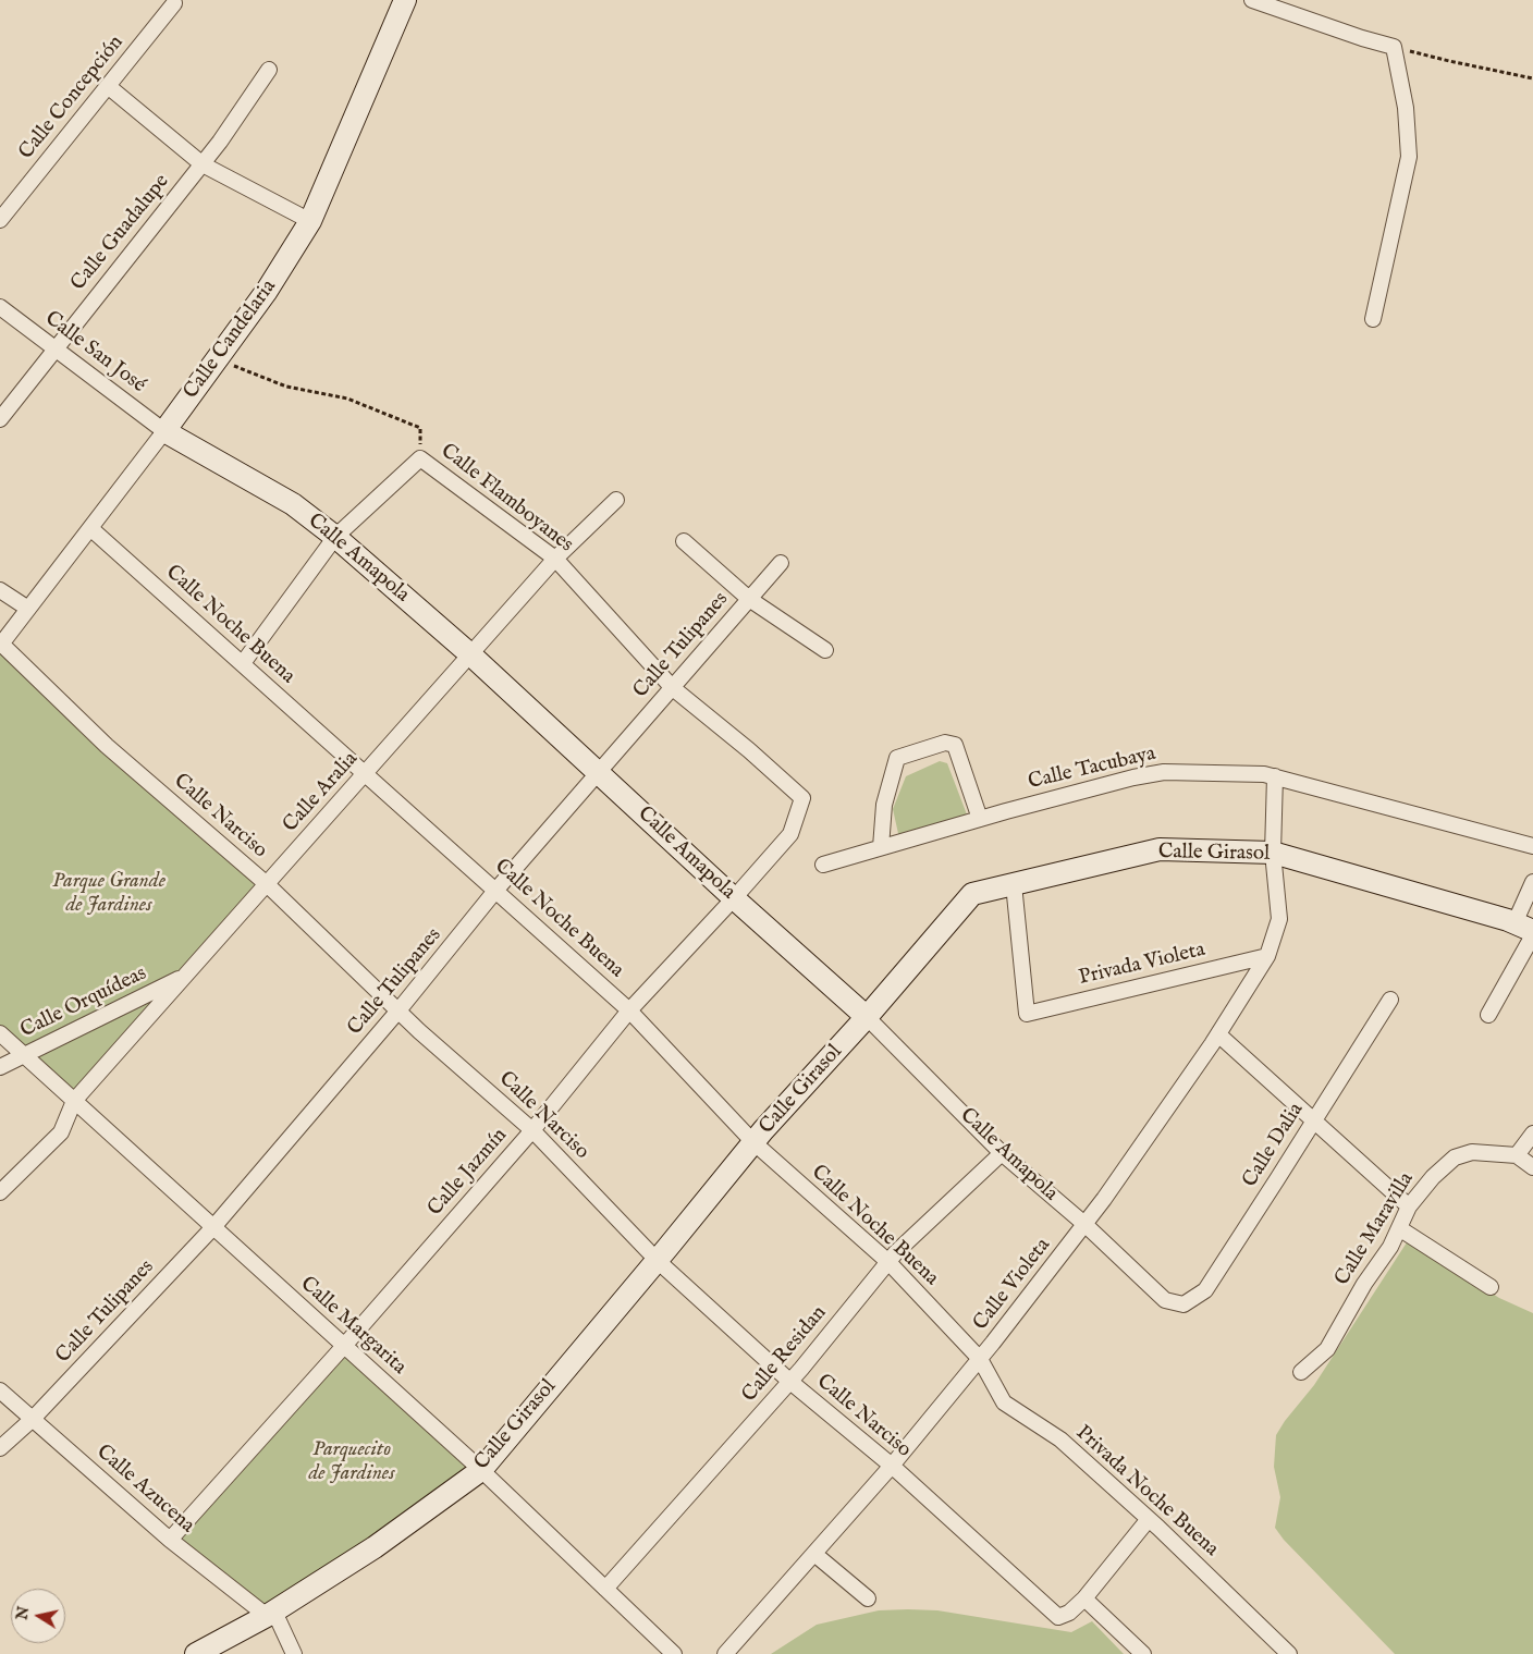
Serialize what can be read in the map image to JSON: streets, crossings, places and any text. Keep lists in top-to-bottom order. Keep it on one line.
{"streets":{"street":["Calle Concepción","Calle Guadalupe","Calle Candelaria","Calle San José","Calle Flamboyanes","Calle Amapola","Calle Noche Buena","Calle Tulipanes","Calle Tacubaya","Calle Aralia","Calle Narciso","Calle Girasol","Privada Violeta","Calle Orquídeas","Calle Dalia","Calle Jazmín","Calle Maravilla","Calle Violeta","Calle Margarita","Calle Residan","Calle Azucena","Privada Noche Buena"]},"crossings":[["Calle Guadalupe","Calle San José"],["Calle Candelaria","Calle San José"],["Calle Candelaria","Calle Amapola"],["Calle Candelaria","Calle Noche Buena"],["Calle Candelaria","Calle Narciso"],["Calle San José","Calle Amapola"],["Calle Flamboyanes","Calle Tulipanes"],["Calle Flamboyanes","Calle Aralia"],["Calle Flamboyanes","Calle Jazmín"],["Calle Amapola","Calle Tulipanes"],["Calle Amapola","Calle Aralia"],["Calle Amapola","Calle Girasol"],["Calle Amapola","Calle Dalia"],["Calle Amapola","Calle Jazmín"],["Calle Amapola","Calle Violeta"],["Calle Amapola","Calle Residan"],["Calle Noche Buena","Calle Tulipanes"],["Calle Noche Buena","Calle Aralia"],["Calle Noche Buena","Calle Girasol"],["Calle Noche Buena","Calle Jazmín"],["Calle Noche Buena","Calle Violeta"],["Calle Noche Buena","Calle Residan"],["Calle Noche Buena","Privada Noche Buena"],["Calle Tulipanes","Calle Narciso"],["Calle Tulipanes","Calle Margarita"],["Calle Tulipanes","Calle Azucena"],["Calle Tacubaya","Calle Violeta"],["Calle Aralia","Calle Narciso"],["Calle Aralia","Calle Orquídeas"],["Calle Aralia","Calle Margarita"],["Calle Narciso","Calle Girasol"],["Calle Narciso","Calle Jazmín"],["Calle Narciso","Calle Violeta"],["Calle Narciso","Calle Residan"],["Calle Girasol","Privada Violeta"],["Calle Girasol","Calle Violeta"],["Calle Girasol","Calle Margarita"],["Calle Girasol","Calle Azucena"],["Privada Violeta","Calle Violeta"],["Calle Orquídeas","Calle Margarita"],["Calle Jazmín","Calle Margarita"],["Calle Jazmín","Calle Azucena"],["Calle Violeta","Privada Noche Buena"],["Calle Margarita","Calle Residan"]],"parks":["Parque Grande de Jardines","Parquecito de Jardines"],"north":"left"}
